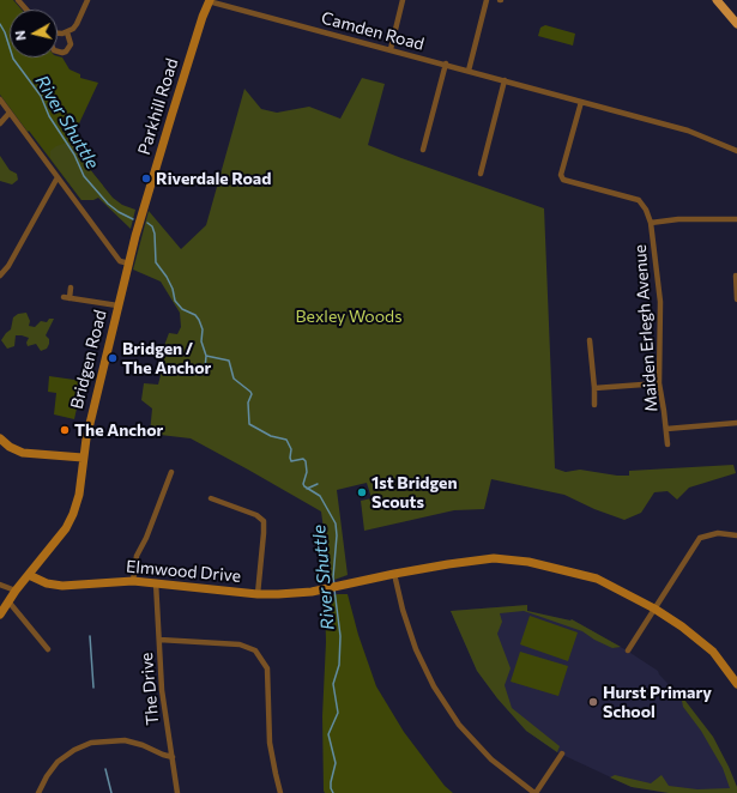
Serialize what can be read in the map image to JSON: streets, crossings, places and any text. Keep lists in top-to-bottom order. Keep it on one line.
{"streets":{"street":["Camden Road","Parkhill Road","Maiden Erlegh Avenue","Bridgen Road","Elmwood Drive","The Drive"]},"crossings":[["Camden Road","Parkhill Road"],["Camden Road","Maiden Erlegh Avenue"],["Parkhill Road","Bridgen Road"],["Bridgen Road","Elmwood Drive"],["Elmwood Drive","The Drive"]],"water":["River Shuttle"],"parks":["Bexley Woods"],"places":["Riverdale Road","Bridgen / The Anchor","The Anchor","1st Bridgen Scouts","Hurst Primary School"],"north":"left"}
